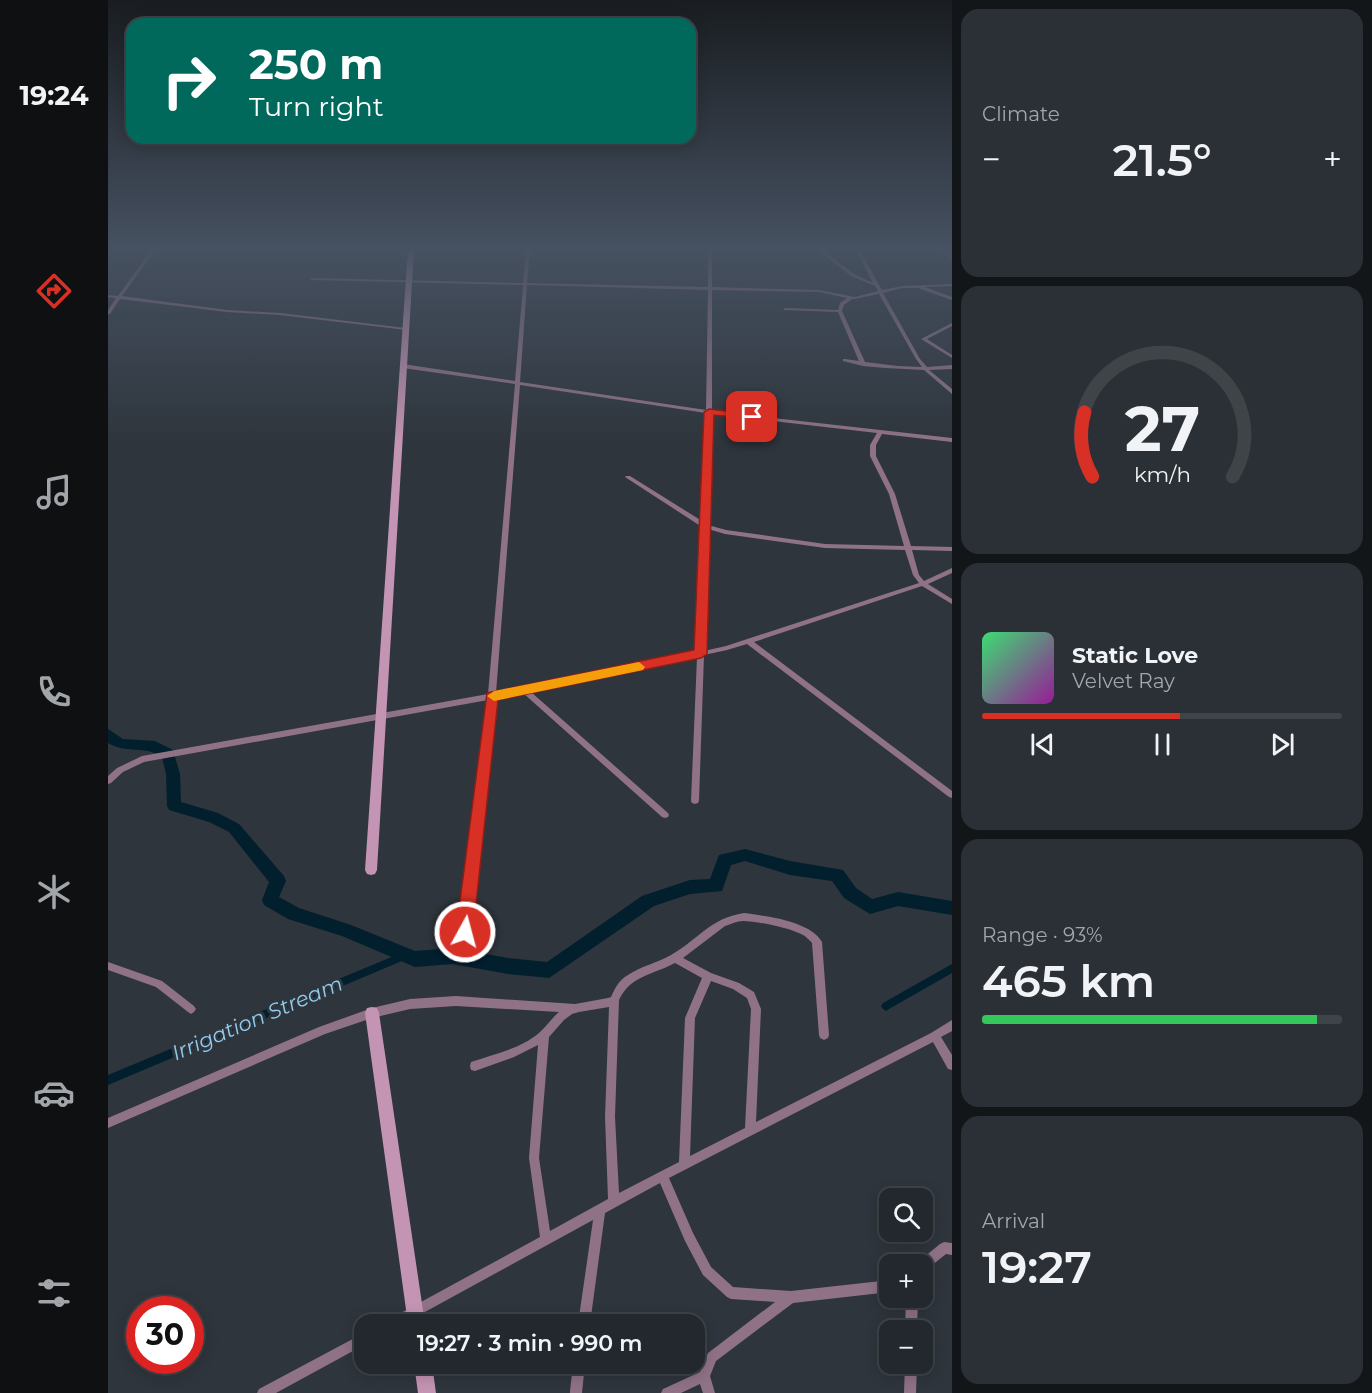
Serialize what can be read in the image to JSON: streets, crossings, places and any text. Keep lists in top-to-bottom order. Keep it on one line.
{"water":["Irrigation Stream"],"page":{"tabs":"19:24","tile":["Climate",["Range · 93%","465 km"],["Arrival","19:27"]],"turn":["250 m","Turn right"],"heat":["−","21.5°","+"],"song":["Static Love","Velvet Ray"],"map_buttons":["+","−"],"limit":"30","trip":"19:27 · 3 min · 990 m","gauge":["27","km/h"]}}
